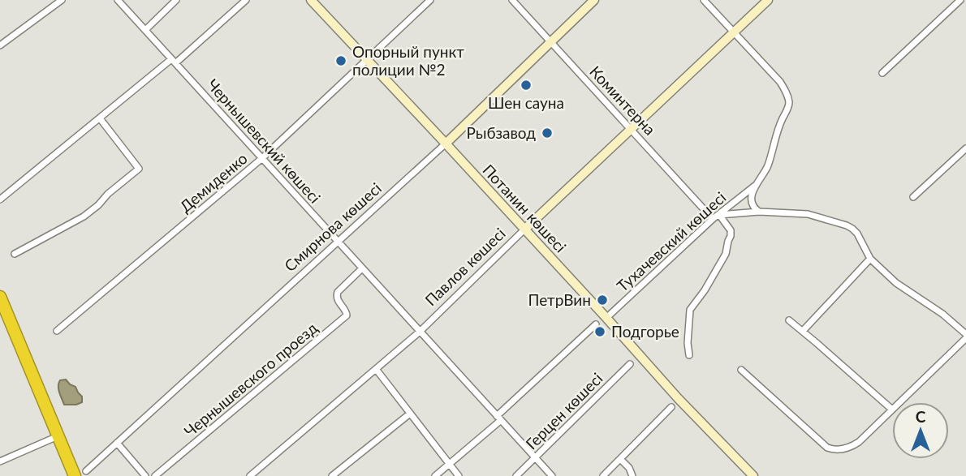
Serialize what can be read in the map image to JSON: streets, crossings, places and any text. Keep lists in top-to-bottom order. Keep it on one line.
{"streets":{"main road":["Потанин көшесі","Смирнова көшесі","Павлов көшесі"],"street":["Коминтерна","Чернышевский көшесі","Демиденко","Тухачевский көшесі","Чернышевского проезд","Герцен көшесі"]},"crossings":[["Коминтерна","Смирнова көшесі"],["Коминтерна","Тухачевский көшесі"],["Коминтерна","Павлов көшесі"],["Чернышевский көшесі","Демиденко"],["Чернышевский көшесі","Смирнова көшесі"],["Чернышевский көшесі","Павлов көшесі"],["Чернышевский көшесі","Чернышевского проезд"],["Чернышевский көшесі","Герцен көшесі"],["Демиденко","Потанин көшесі"],["Потанин көшесі","Смирнова көшесі"],["Потанин көшесі","Тухачевский көшесі"],["Потанин көшесі","Павлов көшесі"],["Тухачевский көшесі","Павлов көшесі"]],"places":["Опорный пункт полиции №2","Шен сауна","Рыбзавод","ПетрВин","Подгорье"],"north":"top"}
